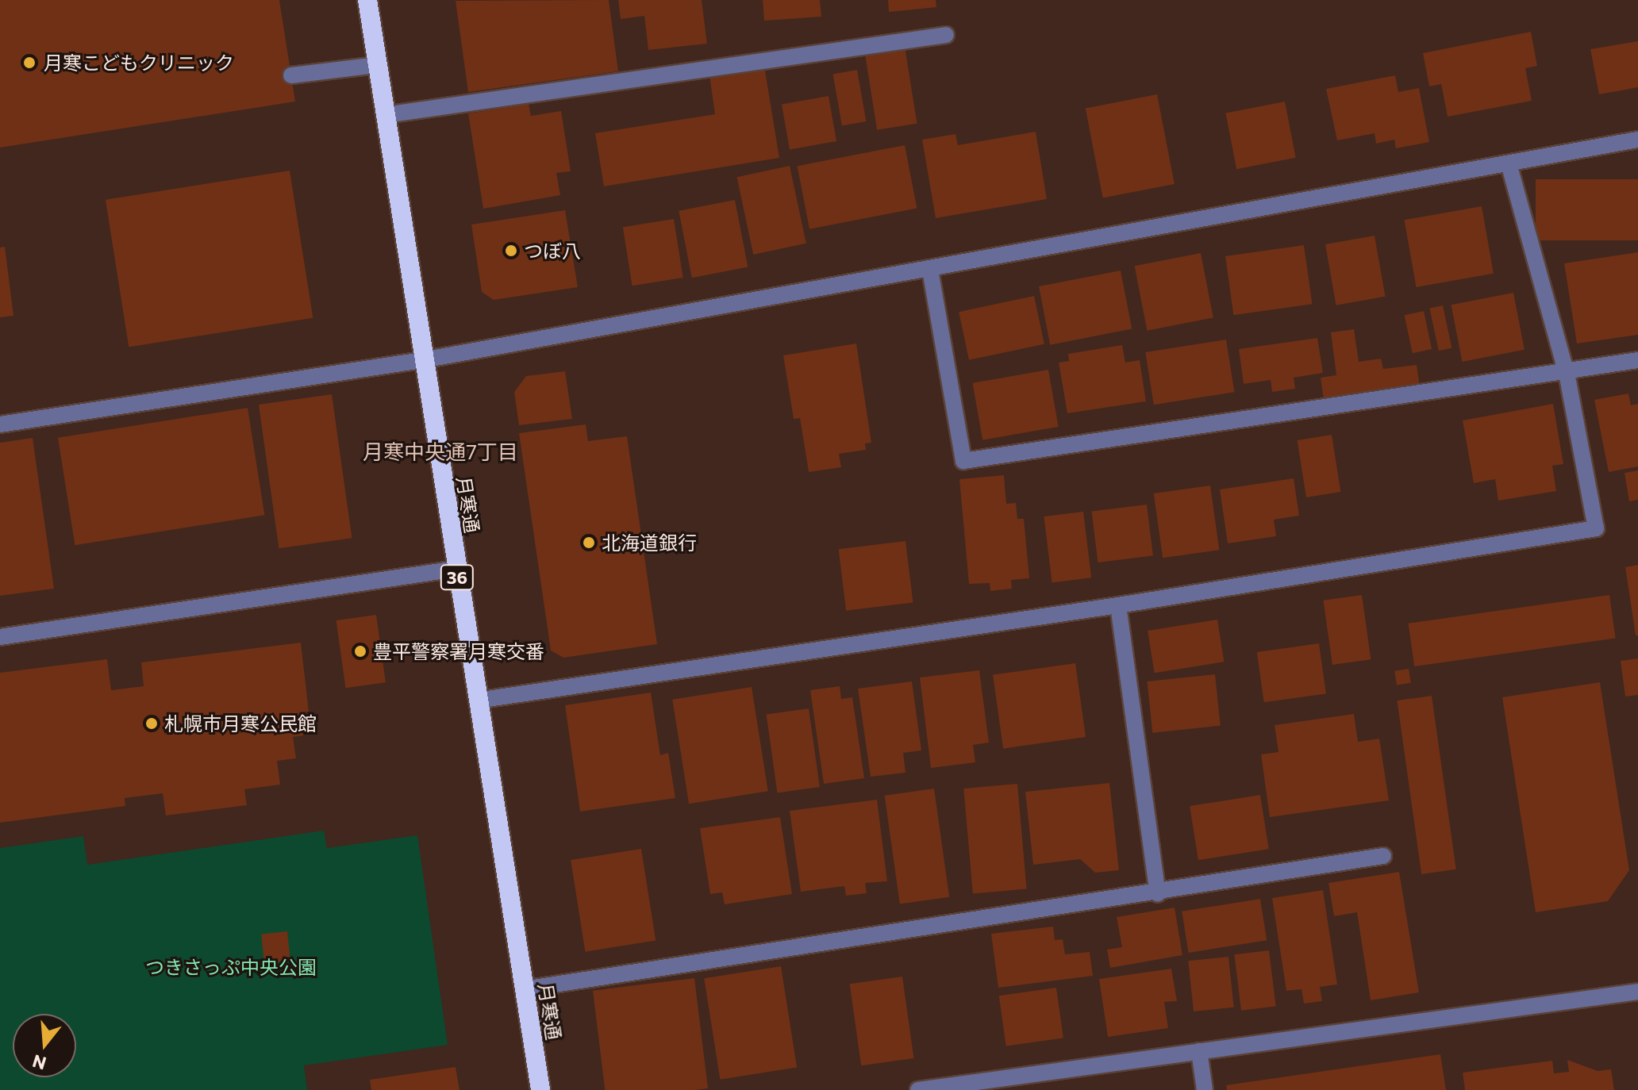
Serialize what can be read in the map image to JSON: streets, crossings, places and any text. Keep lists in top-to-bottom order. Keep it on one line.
{"streets":{"highway":["月寒通","36"]},"districts":["月寒中央通7丁目"],"parks":["つきさっぷ中央公園"],"places":["月寒こどもクリニック","つぼ八","北海道銀行","豊平警察署月寒交番","札幌市月寒公民館"],"north":"bottom"}
